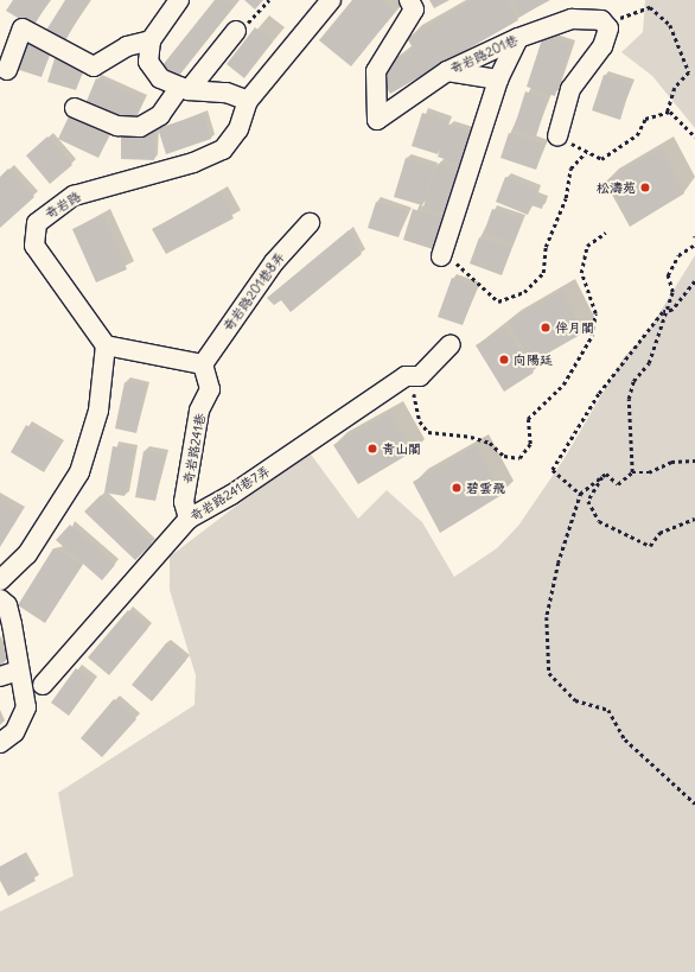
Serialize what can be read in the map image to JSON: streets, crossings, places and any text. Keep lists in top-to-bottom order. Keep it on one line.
{"streets":{"street":["奇岩路201巷","奇岩路","奇岩路201巷8弄","奇岩路241巷","奇岩路241巷7弄"]},"crossings":[["奇岩路201巷8弄","奇岩路241巷"],["奇岩路241巷","奇岩路241巷7弄"]],"places":["松濤苑","伴月閣","向陽廷","青山閣","碧雲飛"]}
